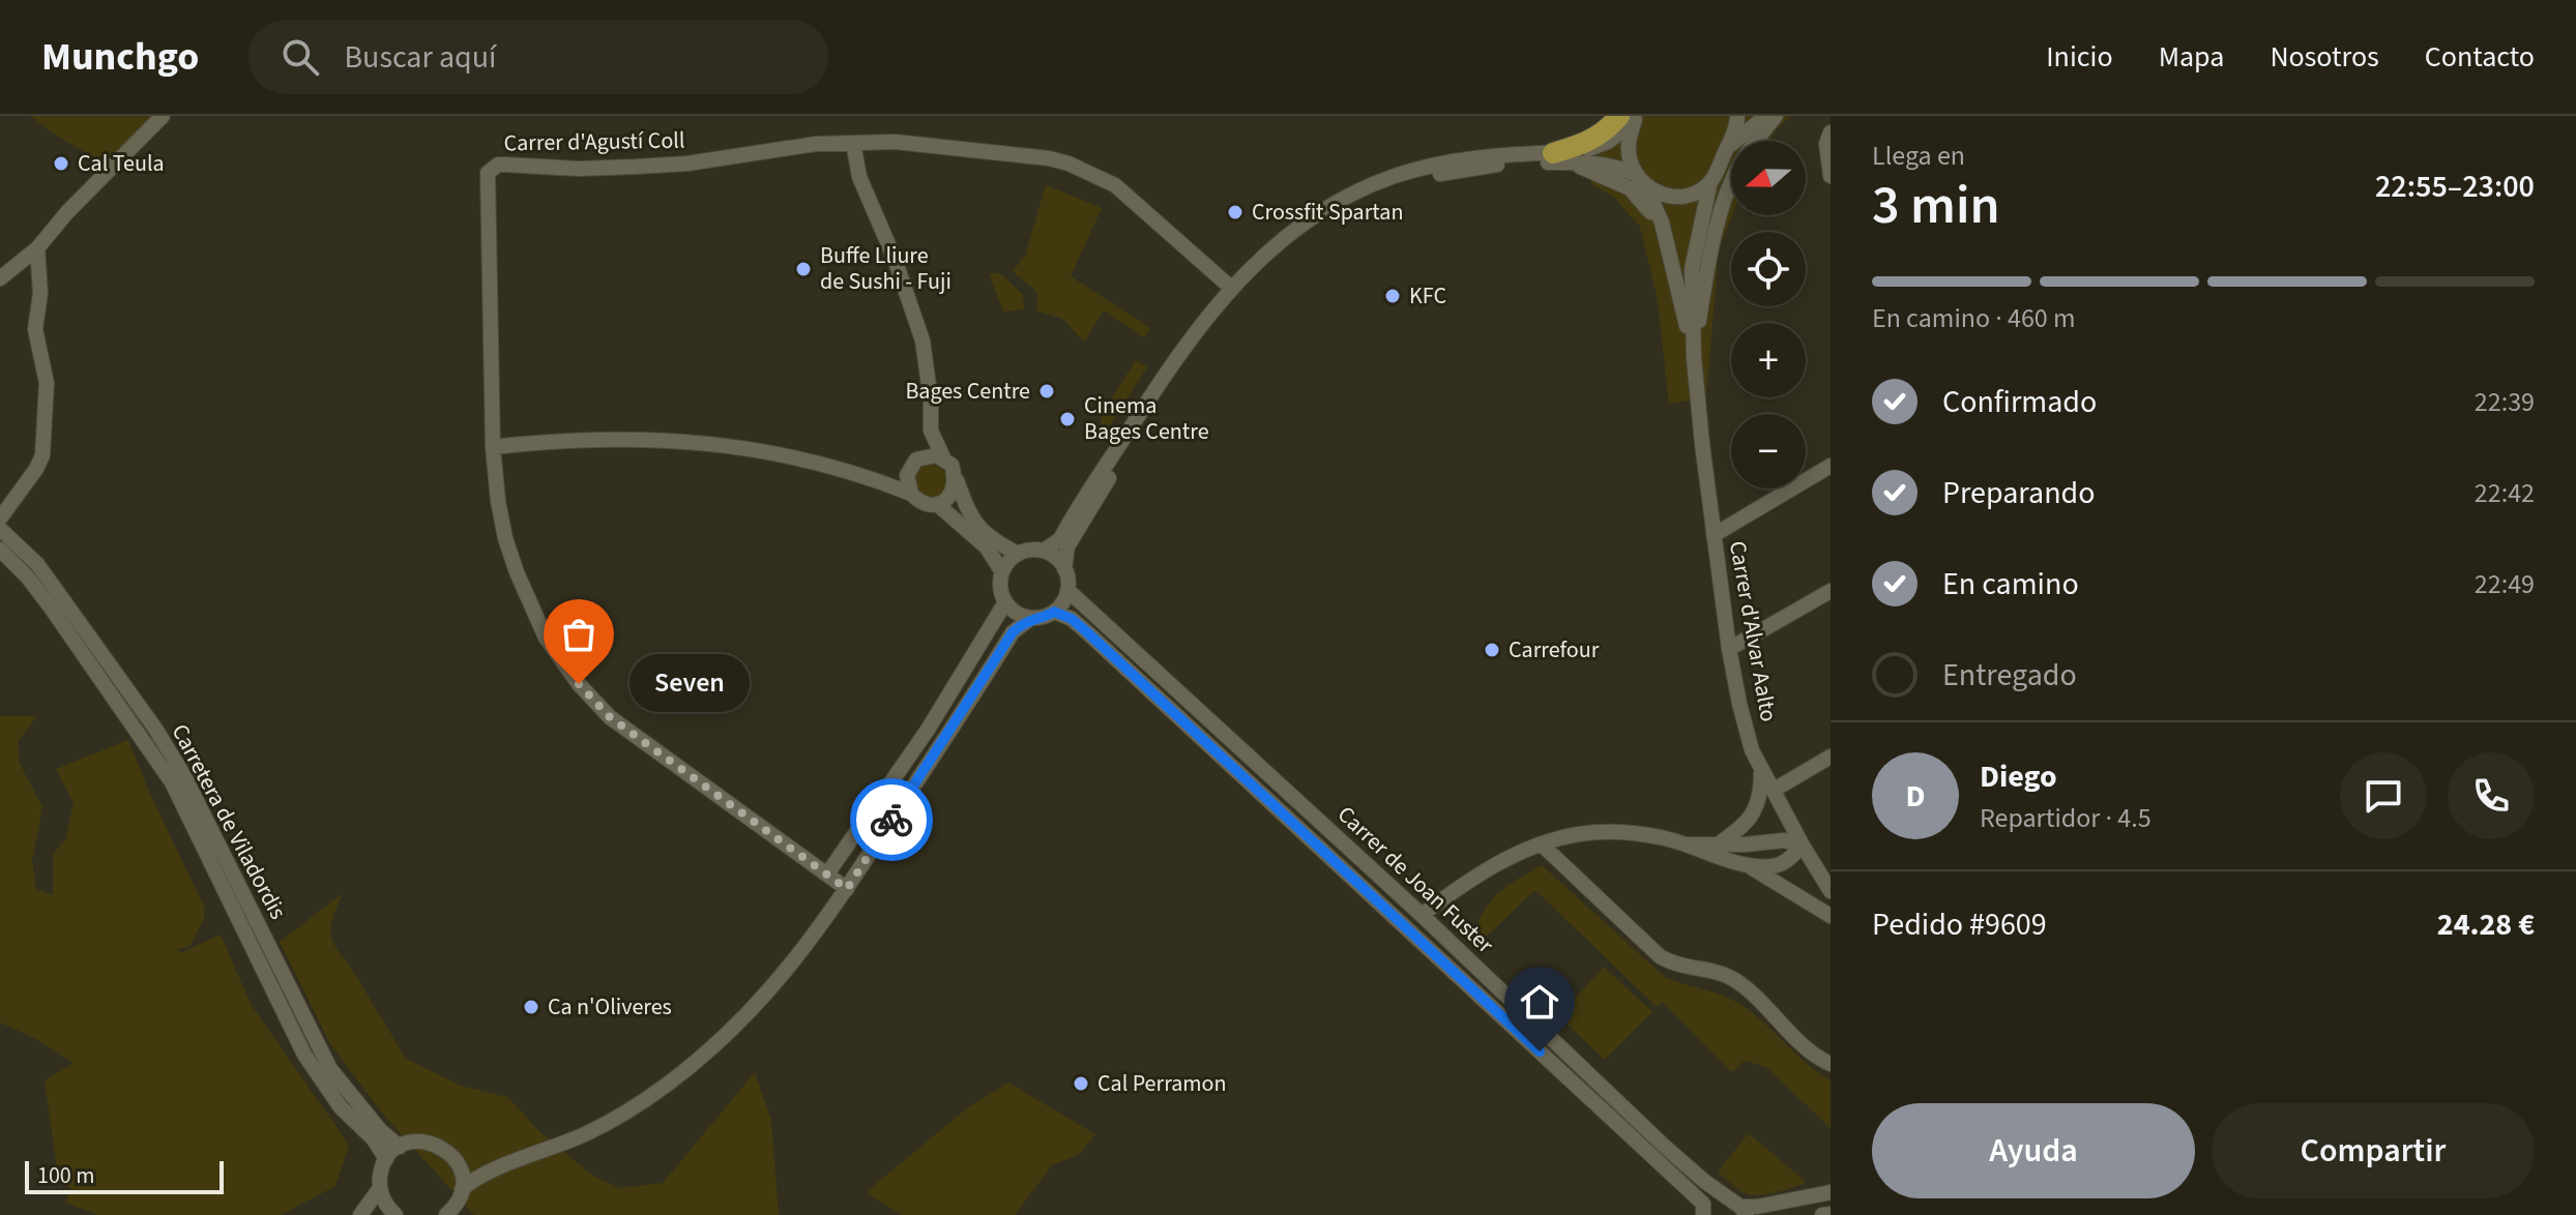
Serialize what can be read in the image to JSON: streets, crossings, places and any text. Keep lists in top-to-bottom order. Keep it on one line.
{"streets":{"street":["Carrer d'Agustí Coll","Carrer d'Alvar Aalto","Carretera de Viladordis","Carrer de Joan Fuster"]},"places":["Cal Teula","Crossfit Spartan","Buffe Lliure de Sushi - Fuji","KFC","Bages Centre","Cinema Bages Centre","Carrefour","Seven","Ca n'Oliveres","Cal Perramon"],"scale_bar":"100 m","north":"left","page":{"header":"Munchgo","search":"Buscar aquí","nav":["Inicio","Mapa","Nosotros","Contacto"],"heading":["3 min","Llega en","22:55–23:00"],"panel":["Diego","Repartidor · 4.5","Pedido #9609","24.28 €"],"map_buttons":["+","−"],"bar":"En camino · 460 m","list":[["Confirmado","22:39"],["Preparando","22:42"],["En camino","22:49"],"Entregado"],"bubble":"Seven","round":"D","buttons":["Ayuda","Compartir"],"scale":"100 m"}}
